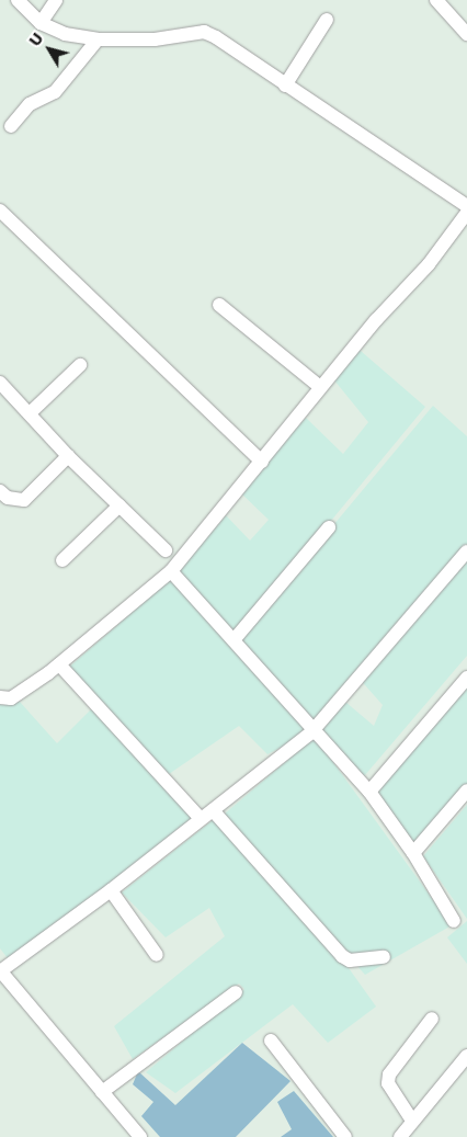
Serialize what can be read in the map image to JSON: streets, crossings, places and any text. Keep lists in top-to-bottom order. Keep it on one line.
{"north":"top left"}
